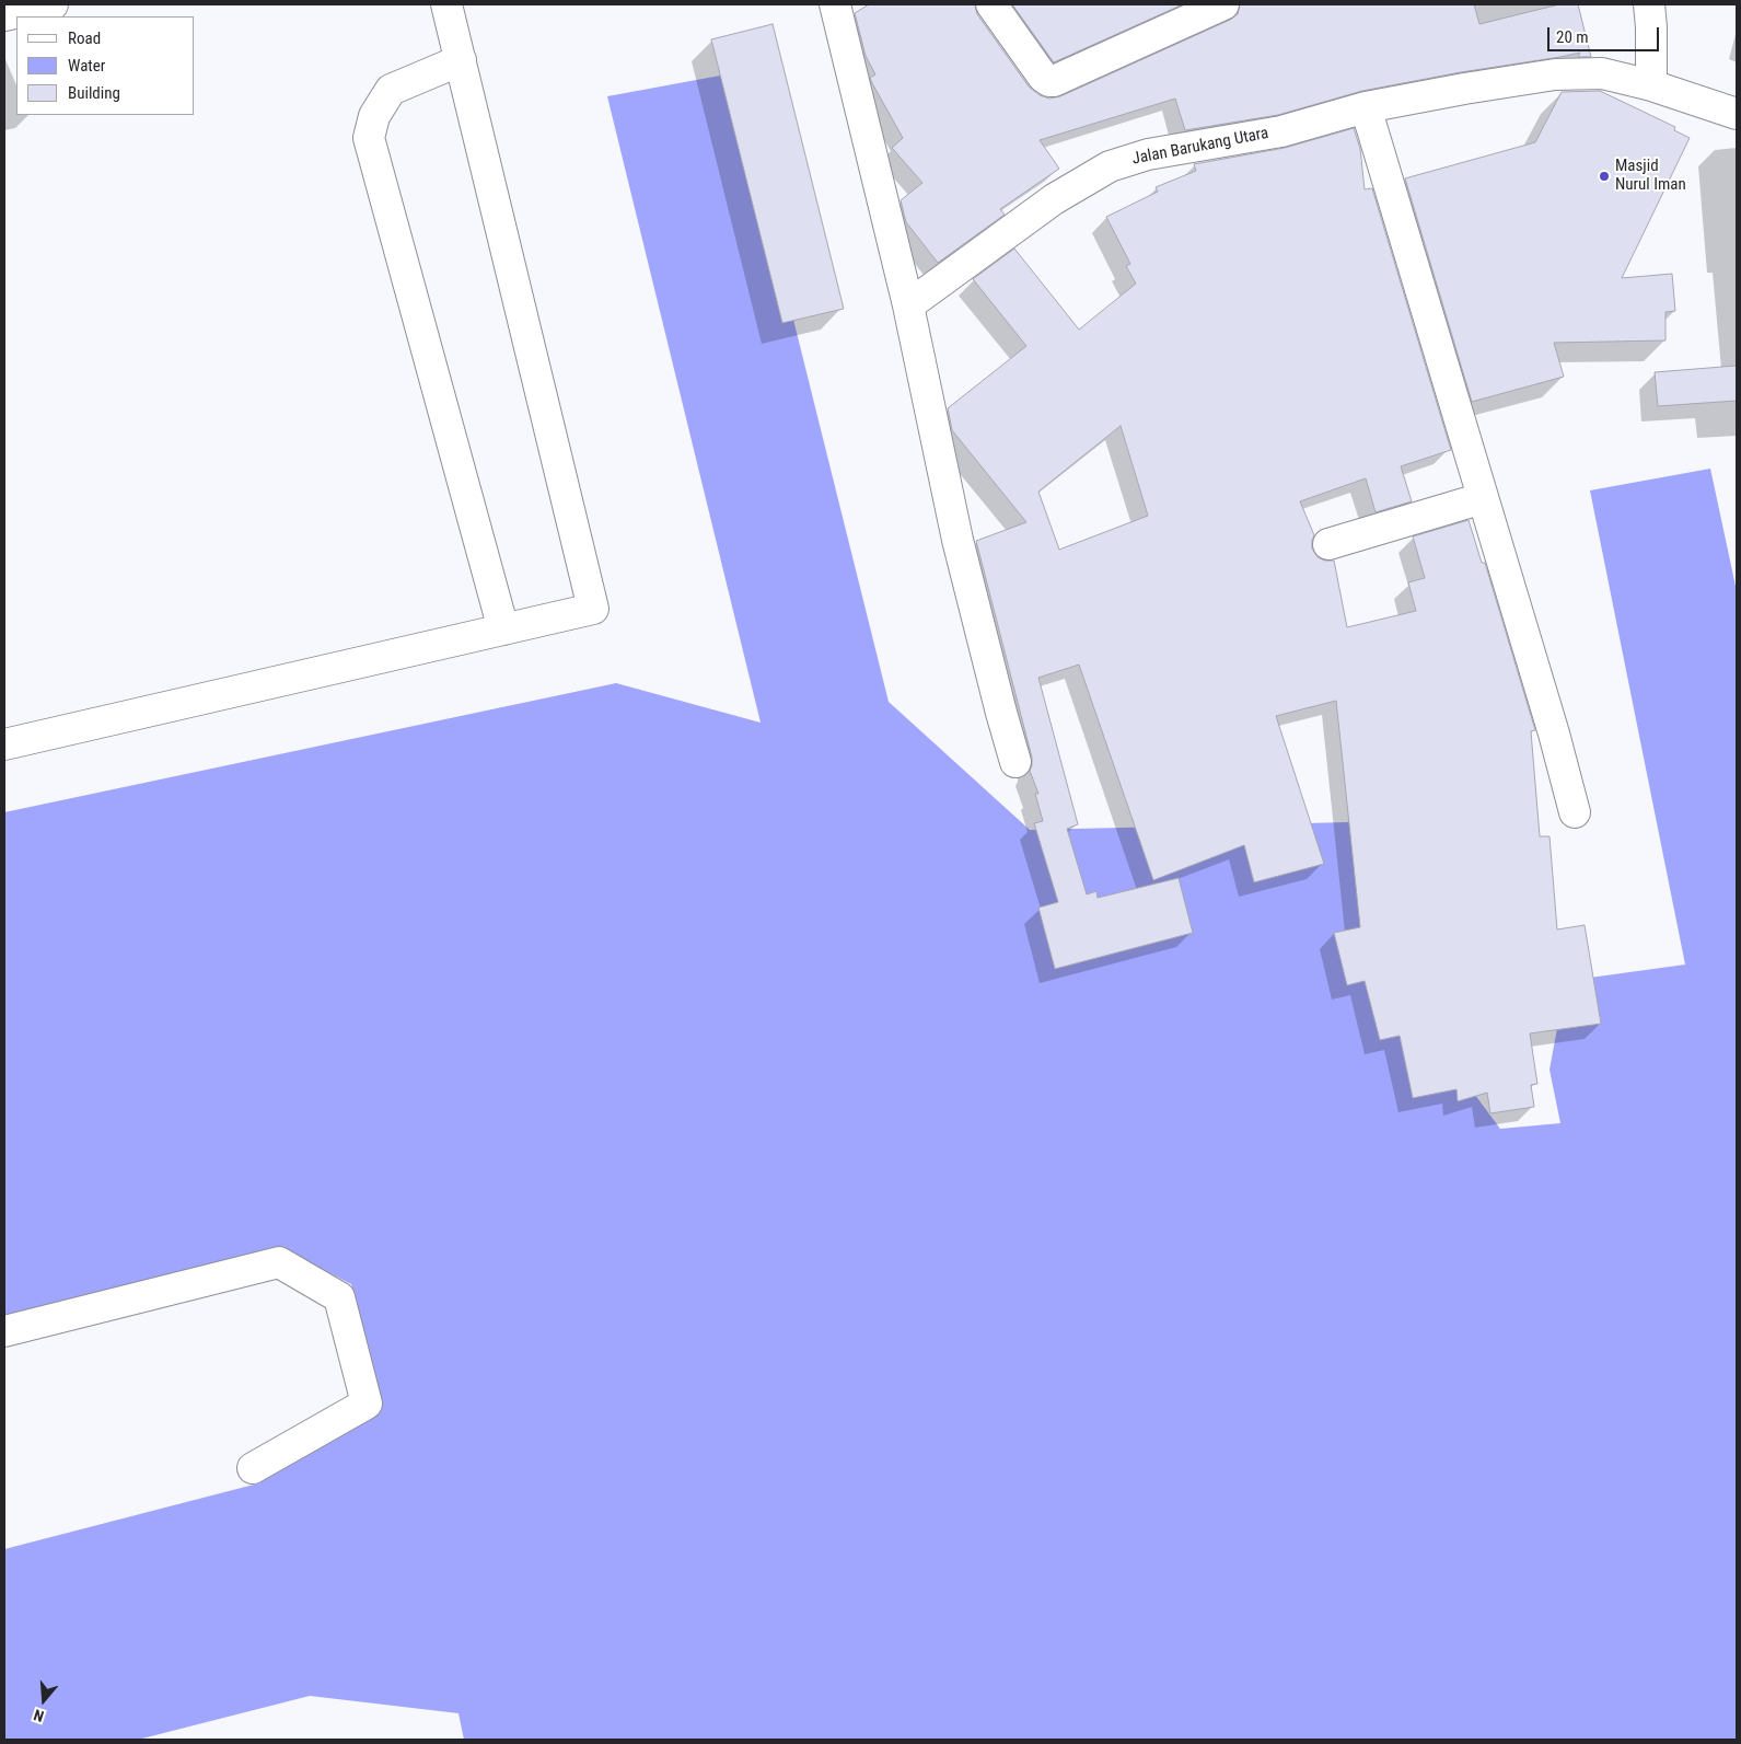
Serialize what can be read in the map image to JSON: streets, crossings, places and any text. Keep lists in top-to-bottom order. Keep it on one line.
{"streets":{"street":["Jalan Barukang Utara"]},"places":["Masjid Nurul Iman"],"legend":["Road","Water","Building"],"scale_bar":"20 m","north":"bottom"}
